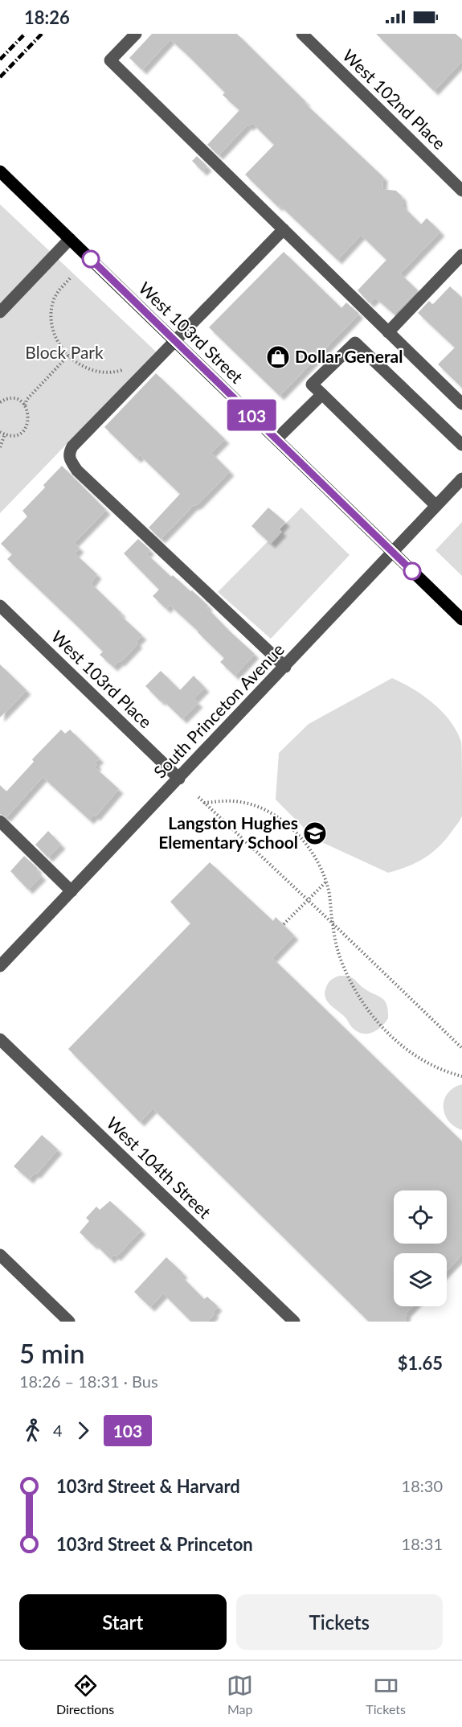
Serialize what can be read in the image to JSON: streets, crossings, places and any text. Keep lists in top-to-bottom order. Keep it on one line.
{"streets":{"main road":["West 103rd Street"],"street":["West 102nd Place","West 103rd Place","South Princeton Avenue","West 104th Street"]},"crossings":[["West 103rd Street","South Princeton Avenue"],["West 103rd Place","South Princeton Avenue"]],"parks":["Block Park"],"places":{"shop":["Dollar General"],"school or university":["Langston Hughes Elementary School"]},"lines":["bus line 103"],"page":{"status":"18:26","on_map":"103","heading":["5 min","18:26 – 18:31 · Bus","$1.65"],"legs":["4","103"],"list":[{"name":"103rd Street & Harvard","value":"18:30"},{"name":"103rd Street & Princeton","value":"18:31"}],"buttons":["Start","Tickets"],"tabs":["Directions","Map","Tickets"]}}
